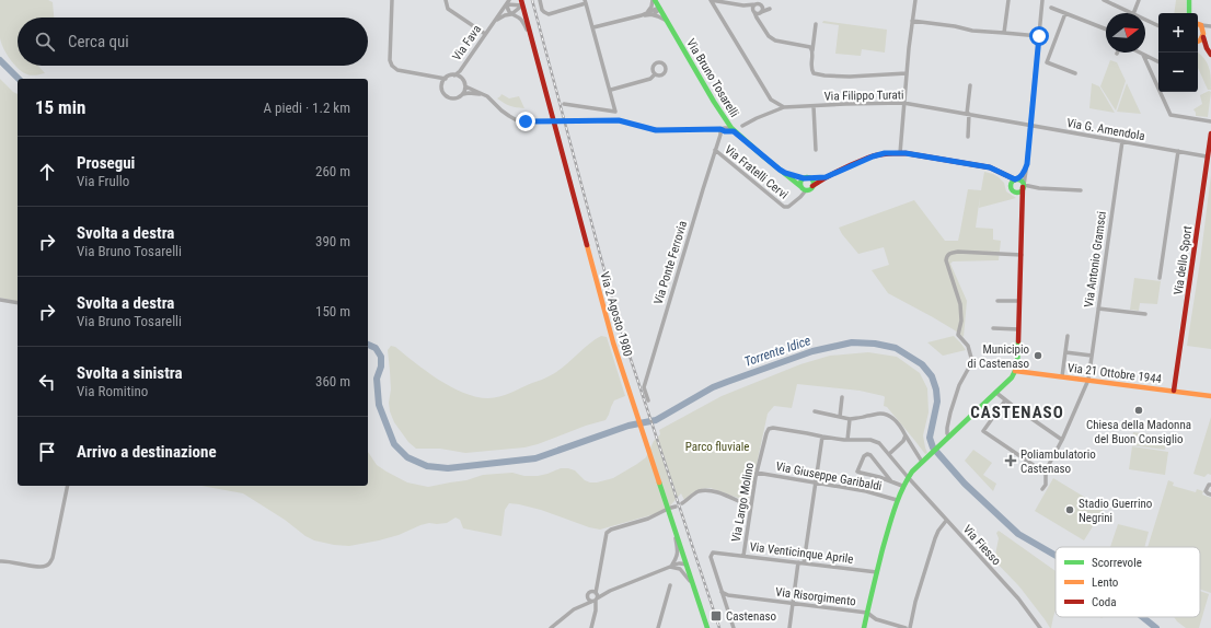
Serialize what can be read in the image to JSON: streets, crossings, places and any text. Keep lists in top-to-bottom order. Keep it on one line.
{"streets":{"street":["Via Fava","Via Bruno Tosarelli","Via Filippo Turati","Via G. Amendola","Via Fratelli Cervi","Via Antonio Gramsci","Via dello Sport","Via Ponte Ferrovia","Via 2 Agosto 1980","Via 21 Ottobre 1944","Via Giuseppe Garibaldi","Via Largo Molino","Via Fiesso","Via Venticinque Aprile","Via Risorgimento"]},"crossings":[["Via Fava","Via 2 Agosto 1980"],["Via Bruno Tosarelli","Via Fratelli Cervi"],["Via Bruno Tosarelli","Via Ponte Ferrovia"],["Via Filippo Turati","Via G. Amendola"],["Via G. Amendola","Via Antonio Gramsci"],["Via G. Amendola","Via dello Sport"],["Via Fratelli Cervi","Via Ponte Ferrovia"],["Via Antonio Gramsci","Via 21 Ottobre 1944"],["Via dello Sport","Via 21 Ottobre 1944"],["Via Giuseppe Garibaldi","Via Largo Molino"],["Via Largo Molino","Via Fiesso"],["Via Largo Molino","Via Venticinque Aprile"],["Via Venticinque Aprile","Via Risorgimento"]],"districts":["CASTENASO"],"water":["Torrente Idice"],"parks":["Parco fluviale"],"places":{"other":["Municipio di Castenaso","Chiesa della Madonna del Buon Consiglio","Stadio Guerrino Negrini"],"health":["Poliambulatorio Castenaso"],"transit":["Castenaso"]},"legend":["Scorrevole","Lento","Coda"],"north":"right","page":{"map_buttons":["+","−"],"search":"Cerca qui","heading":["15 min","A piedi · 1.2 km"],"list":[["Prosegui","Via Frullo","260 m"],["Svolta a destra","Via Bruno Tosarelli","390 m"],["Svolta a destra","Via Bruno Tosarelli","150 m"],["Svolta a sinistra","Via Romitino","360 m"],"Arrivo a destinazione"]}}
